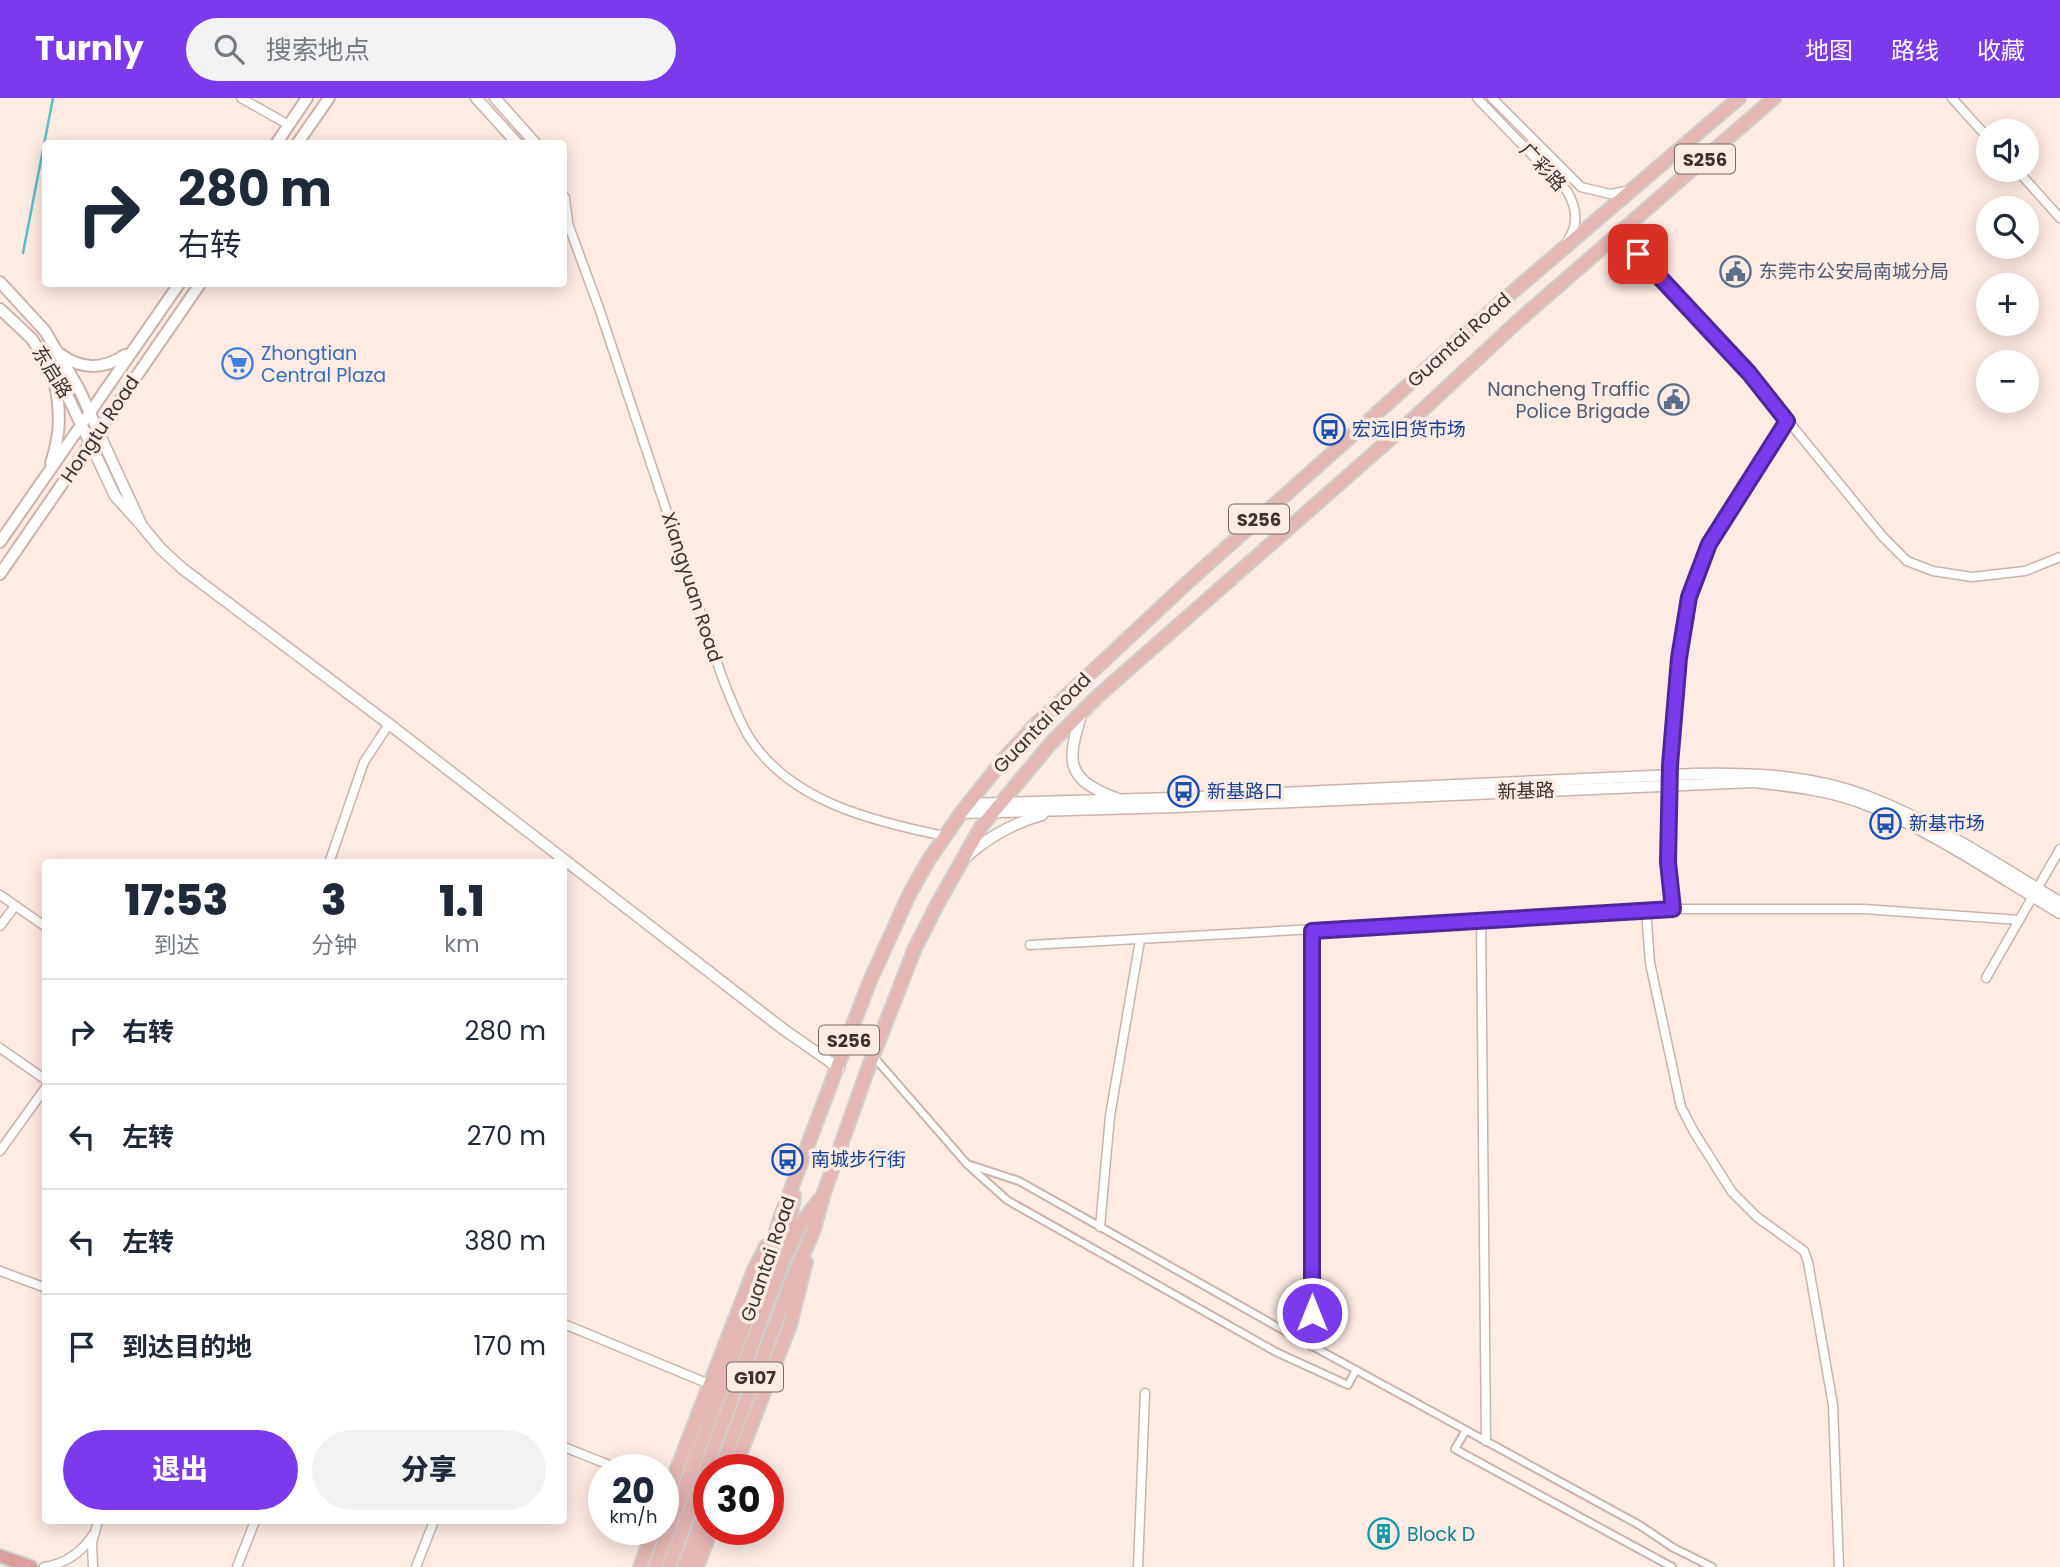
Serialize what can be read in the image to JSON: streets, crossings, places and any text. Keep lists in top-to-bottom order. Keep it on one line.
{"streets":{"main road":["S256","Guantai Road","东启路","Hongtu Road","G107"],"street":["广彩路","Xiangyuan Road","新基路"]},"crossings":[["广彩路","Guantai Road"],["Guantai Road","Xiangyuan Road"],["Guantai Road","新基路"],["东启路","Hongtu Road"]],"places":{"public building":["东莞市公安局南城分局","Nancheng Traffic Police Brigade"],"supermarket":["Zhongtian Central Plaza"],"bus stop":["宏远旧货市场","新基路口","新基市场","南城步行街"],"building":["Block D"]},"page":{"header":"Turnly","search":"搜索地点","nav":["地图","路线","收藏"],"map_buttons":["+","−"],"turn":["280 m","右转"],"eta":["17:53","到达","3","分钟","1.1","km"],"list":[{"name":"右转","value":"280 m"},{"name":"左转","value":"270 m"},{"name":"左转","value":"380 m"},{"name":"到达目的地","value":"170 m"}],"buttons":["退出","分享"],"speed":"20 km/h","limit":"30"}}
